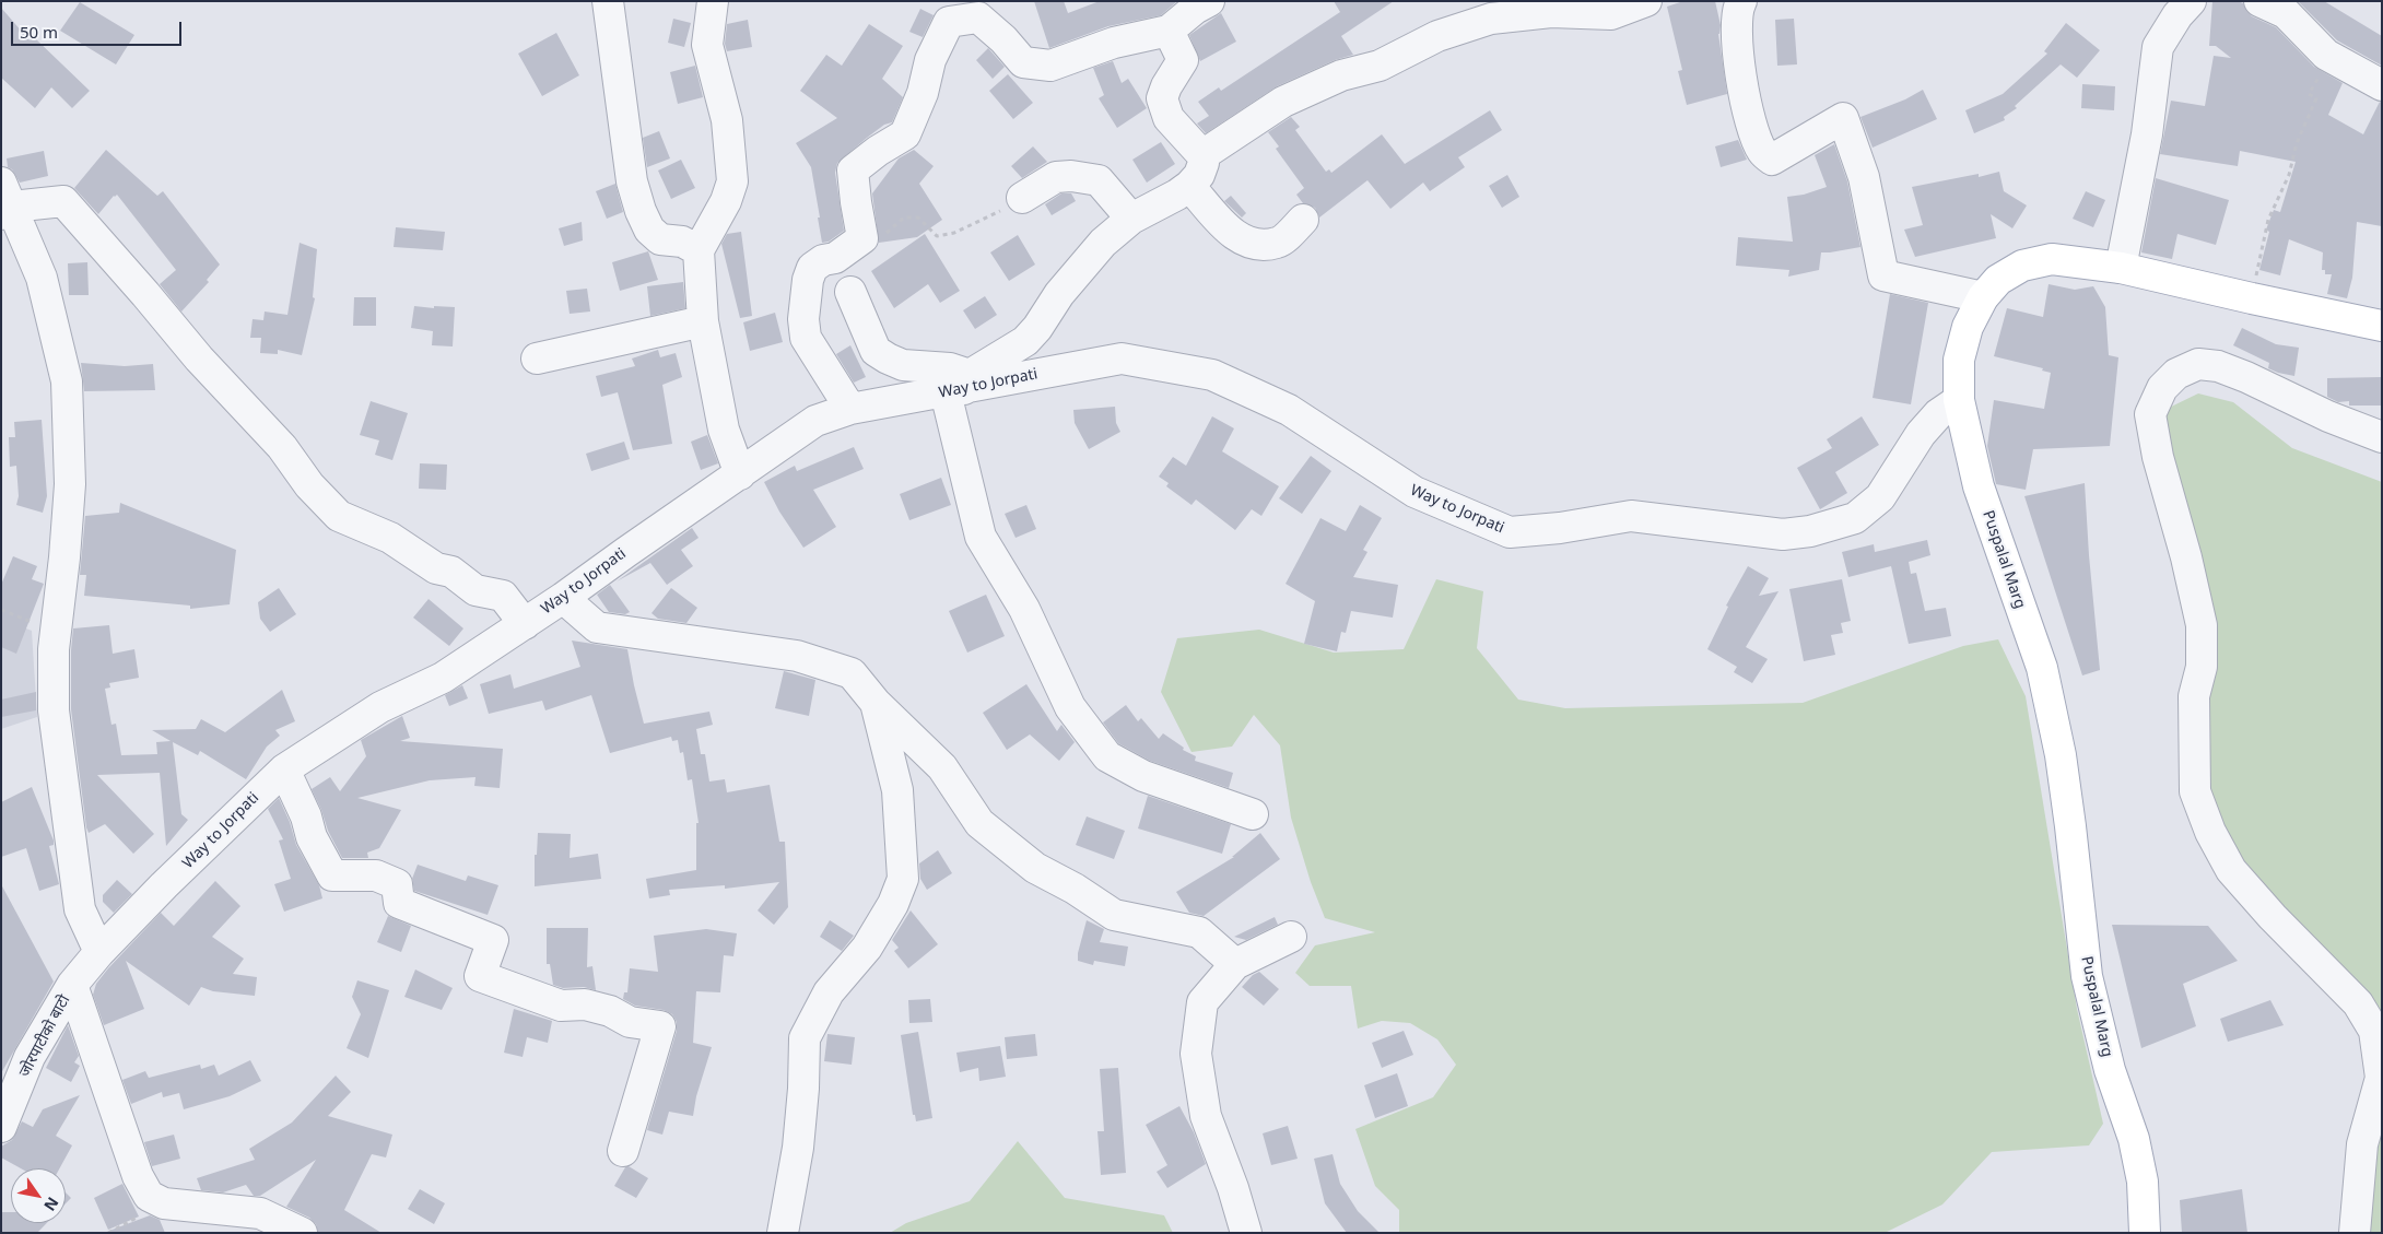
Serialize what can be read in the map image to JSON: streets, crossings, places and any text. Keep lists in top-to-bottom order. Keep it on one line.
{"streets":{"main road":["Puspalal Marg"],"street":["Way to Jorpati","जोरपाटीको बाटो"]},"crossings":[["Way to Jorpati","Puspalal Marg"],["Way to Jorpati","जोरपाटीको बाटो"]],"scale_bar":"50 m","north":"bottom right"}
